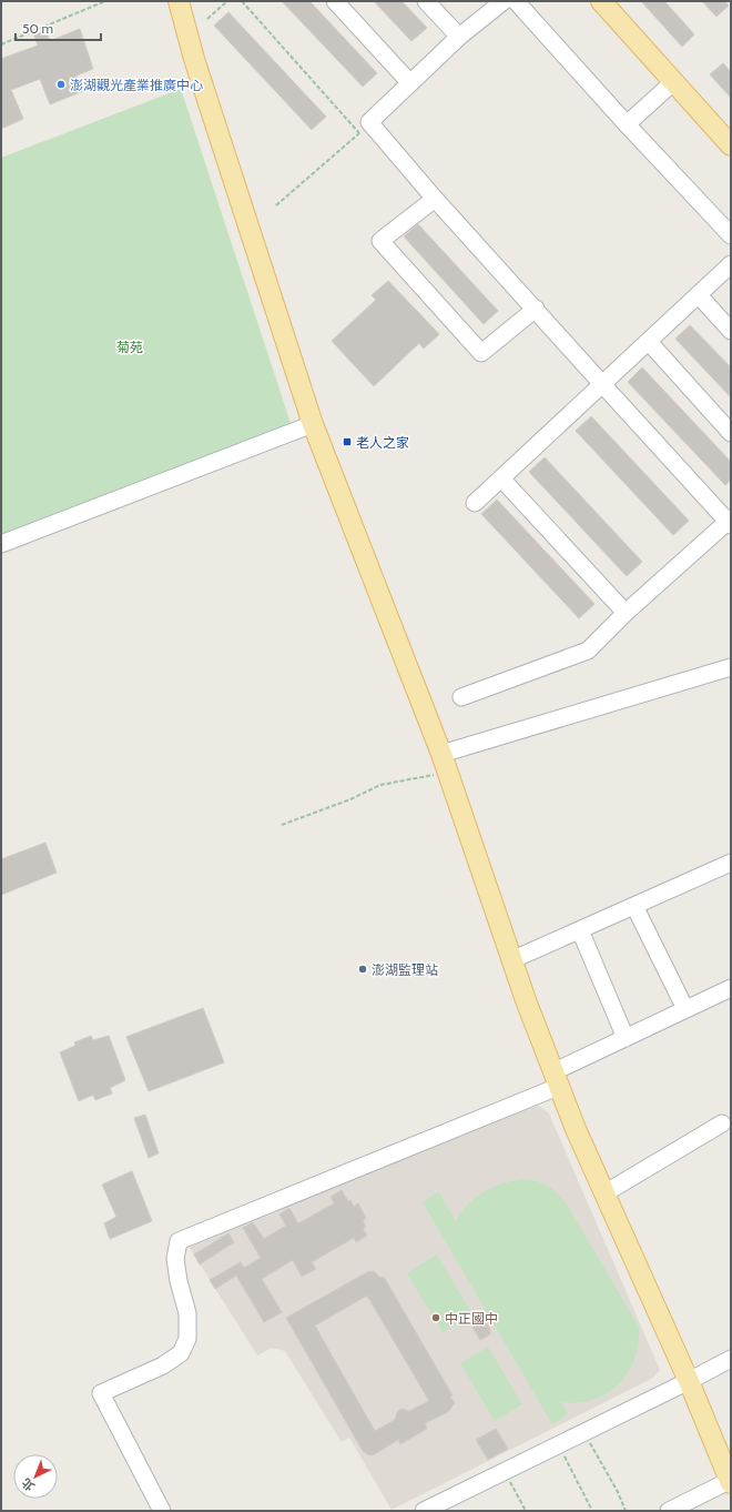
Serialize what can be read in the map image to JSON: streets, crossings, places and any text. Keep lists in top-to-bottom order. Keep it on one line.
{"parks":["菊苑"],"places":{"other":["澎湖觀光產業推廣中心","澎湖監理站","中正國中"],"transit":["老人之家"]},"scale_bar":"50 m","north":"bottom left"}
